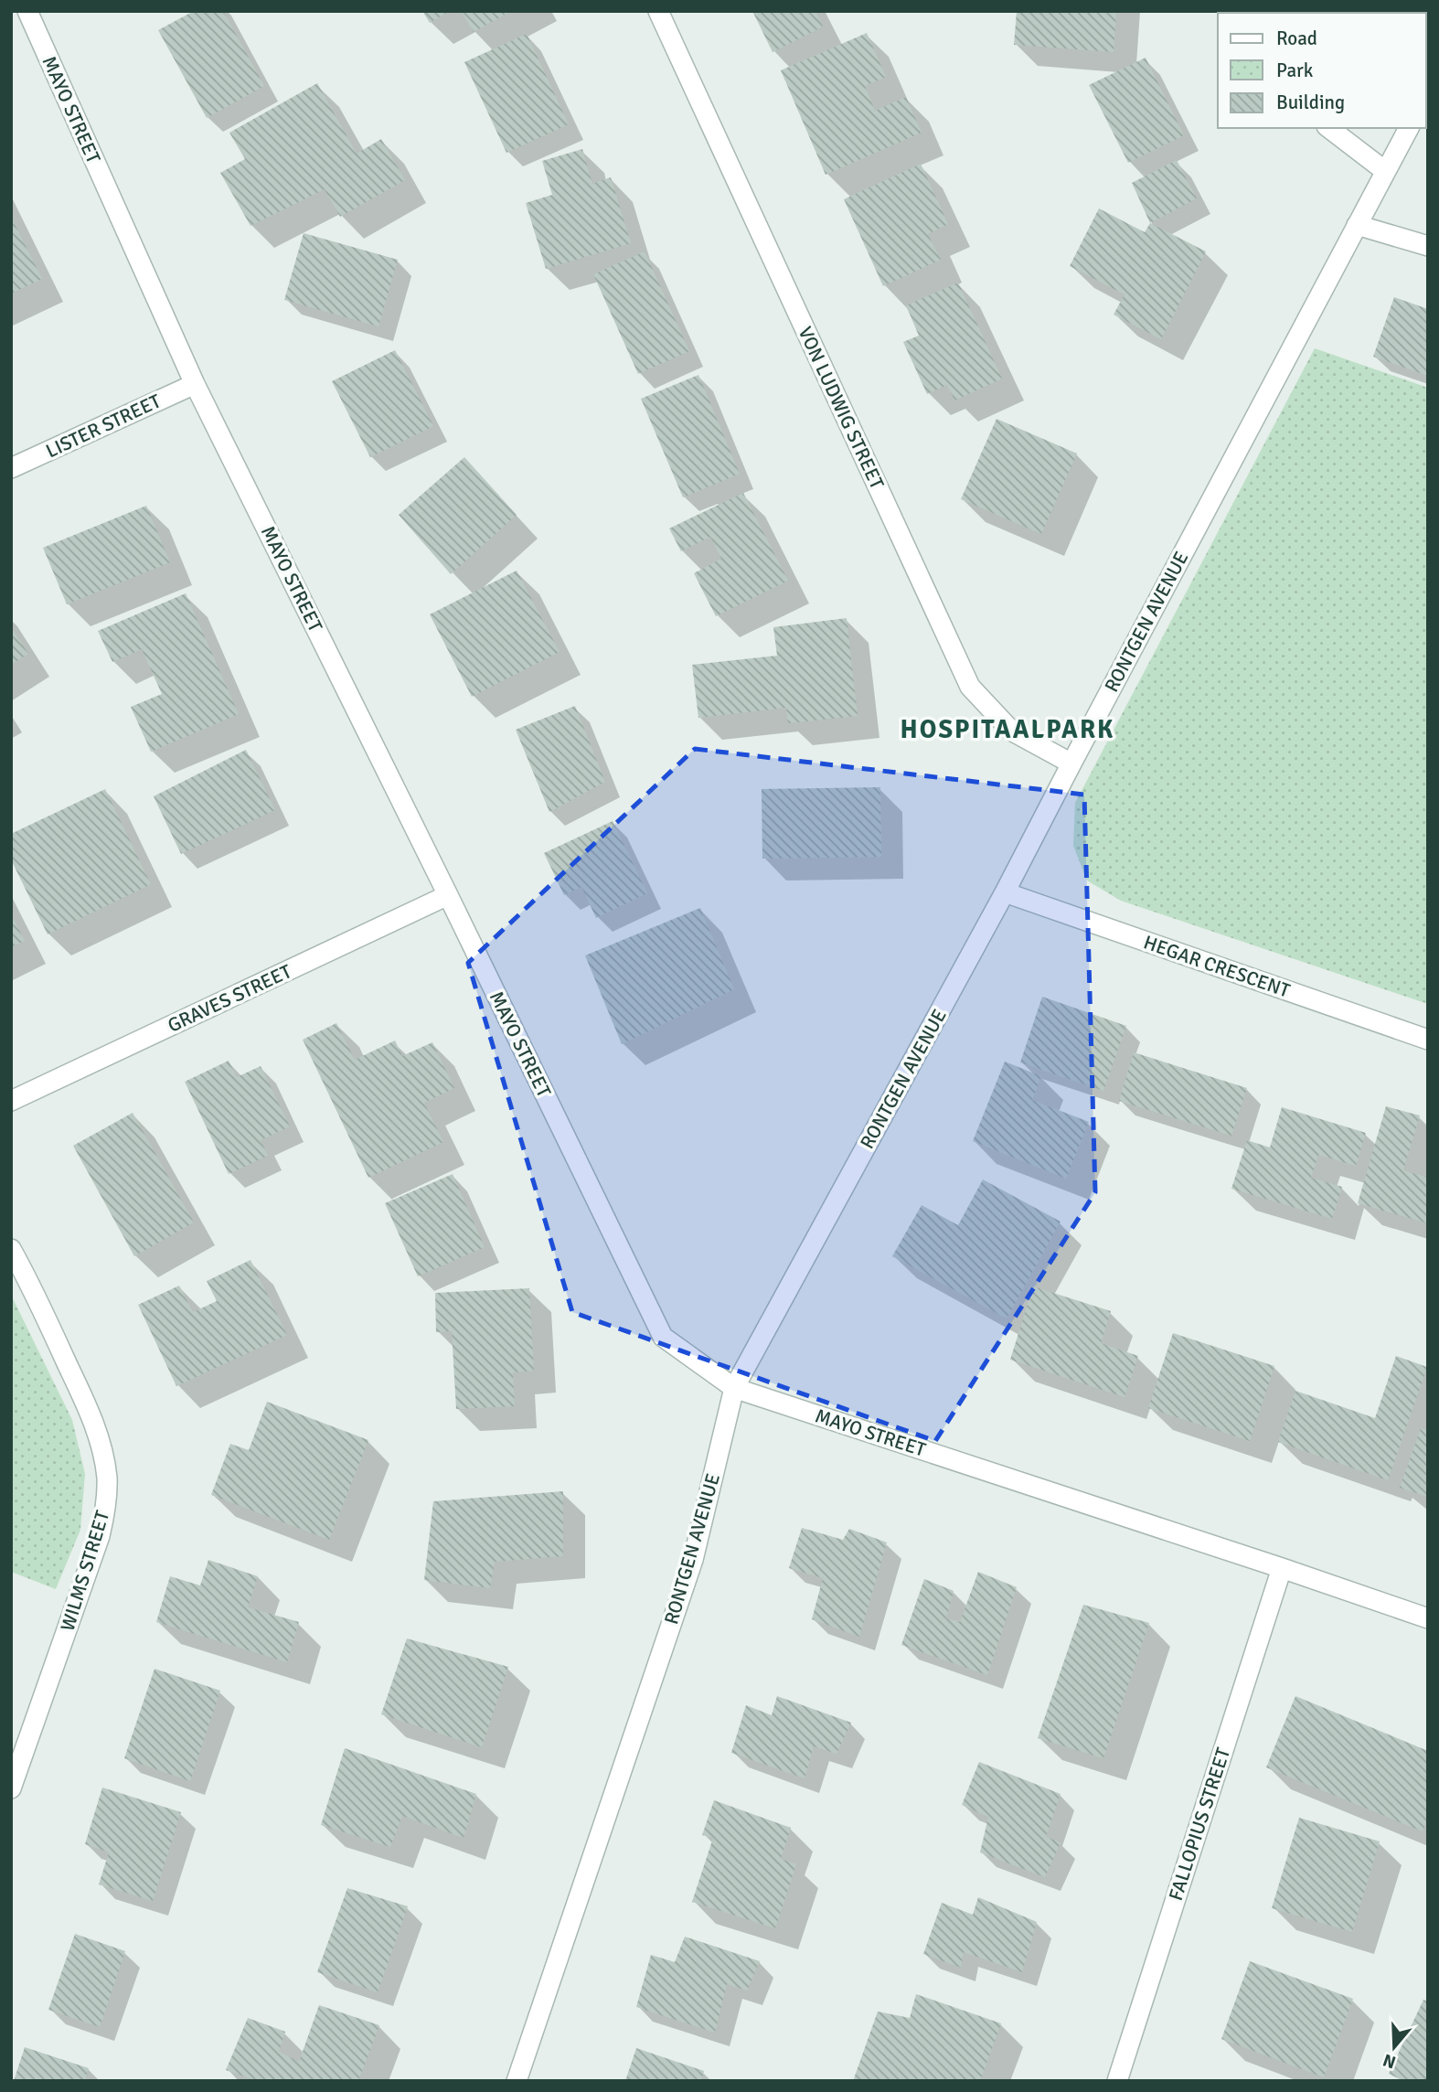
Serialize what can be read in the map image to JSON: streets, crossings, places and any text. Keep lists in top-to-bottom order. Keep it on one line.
{"streets":{"street":["MAYO STREET","VON LUDWIG STREET","LISTER STREET","RONTGEN AVENUE","HEGAR CRESCENT","GRAVES STREET","WILMS STREET","FALLOPIUS STREET"]},"crossings":[["MAYO STREET","LISTER STREET"],["MAYO STREET","RONTGEN AVENUE"],["MAYO STREET","GRAVES STREET"],["MAYO STREET","FALLOPIUS STREET"],["VON LUDWIG STREET","RONTGEN AVENUE"],["RONTGEN AVENUE","HEGAR CRESCENT"]],"districts":["HOSPITAALPARK"],"legend":["Road","Park","Building"],"north":"bottom"}
